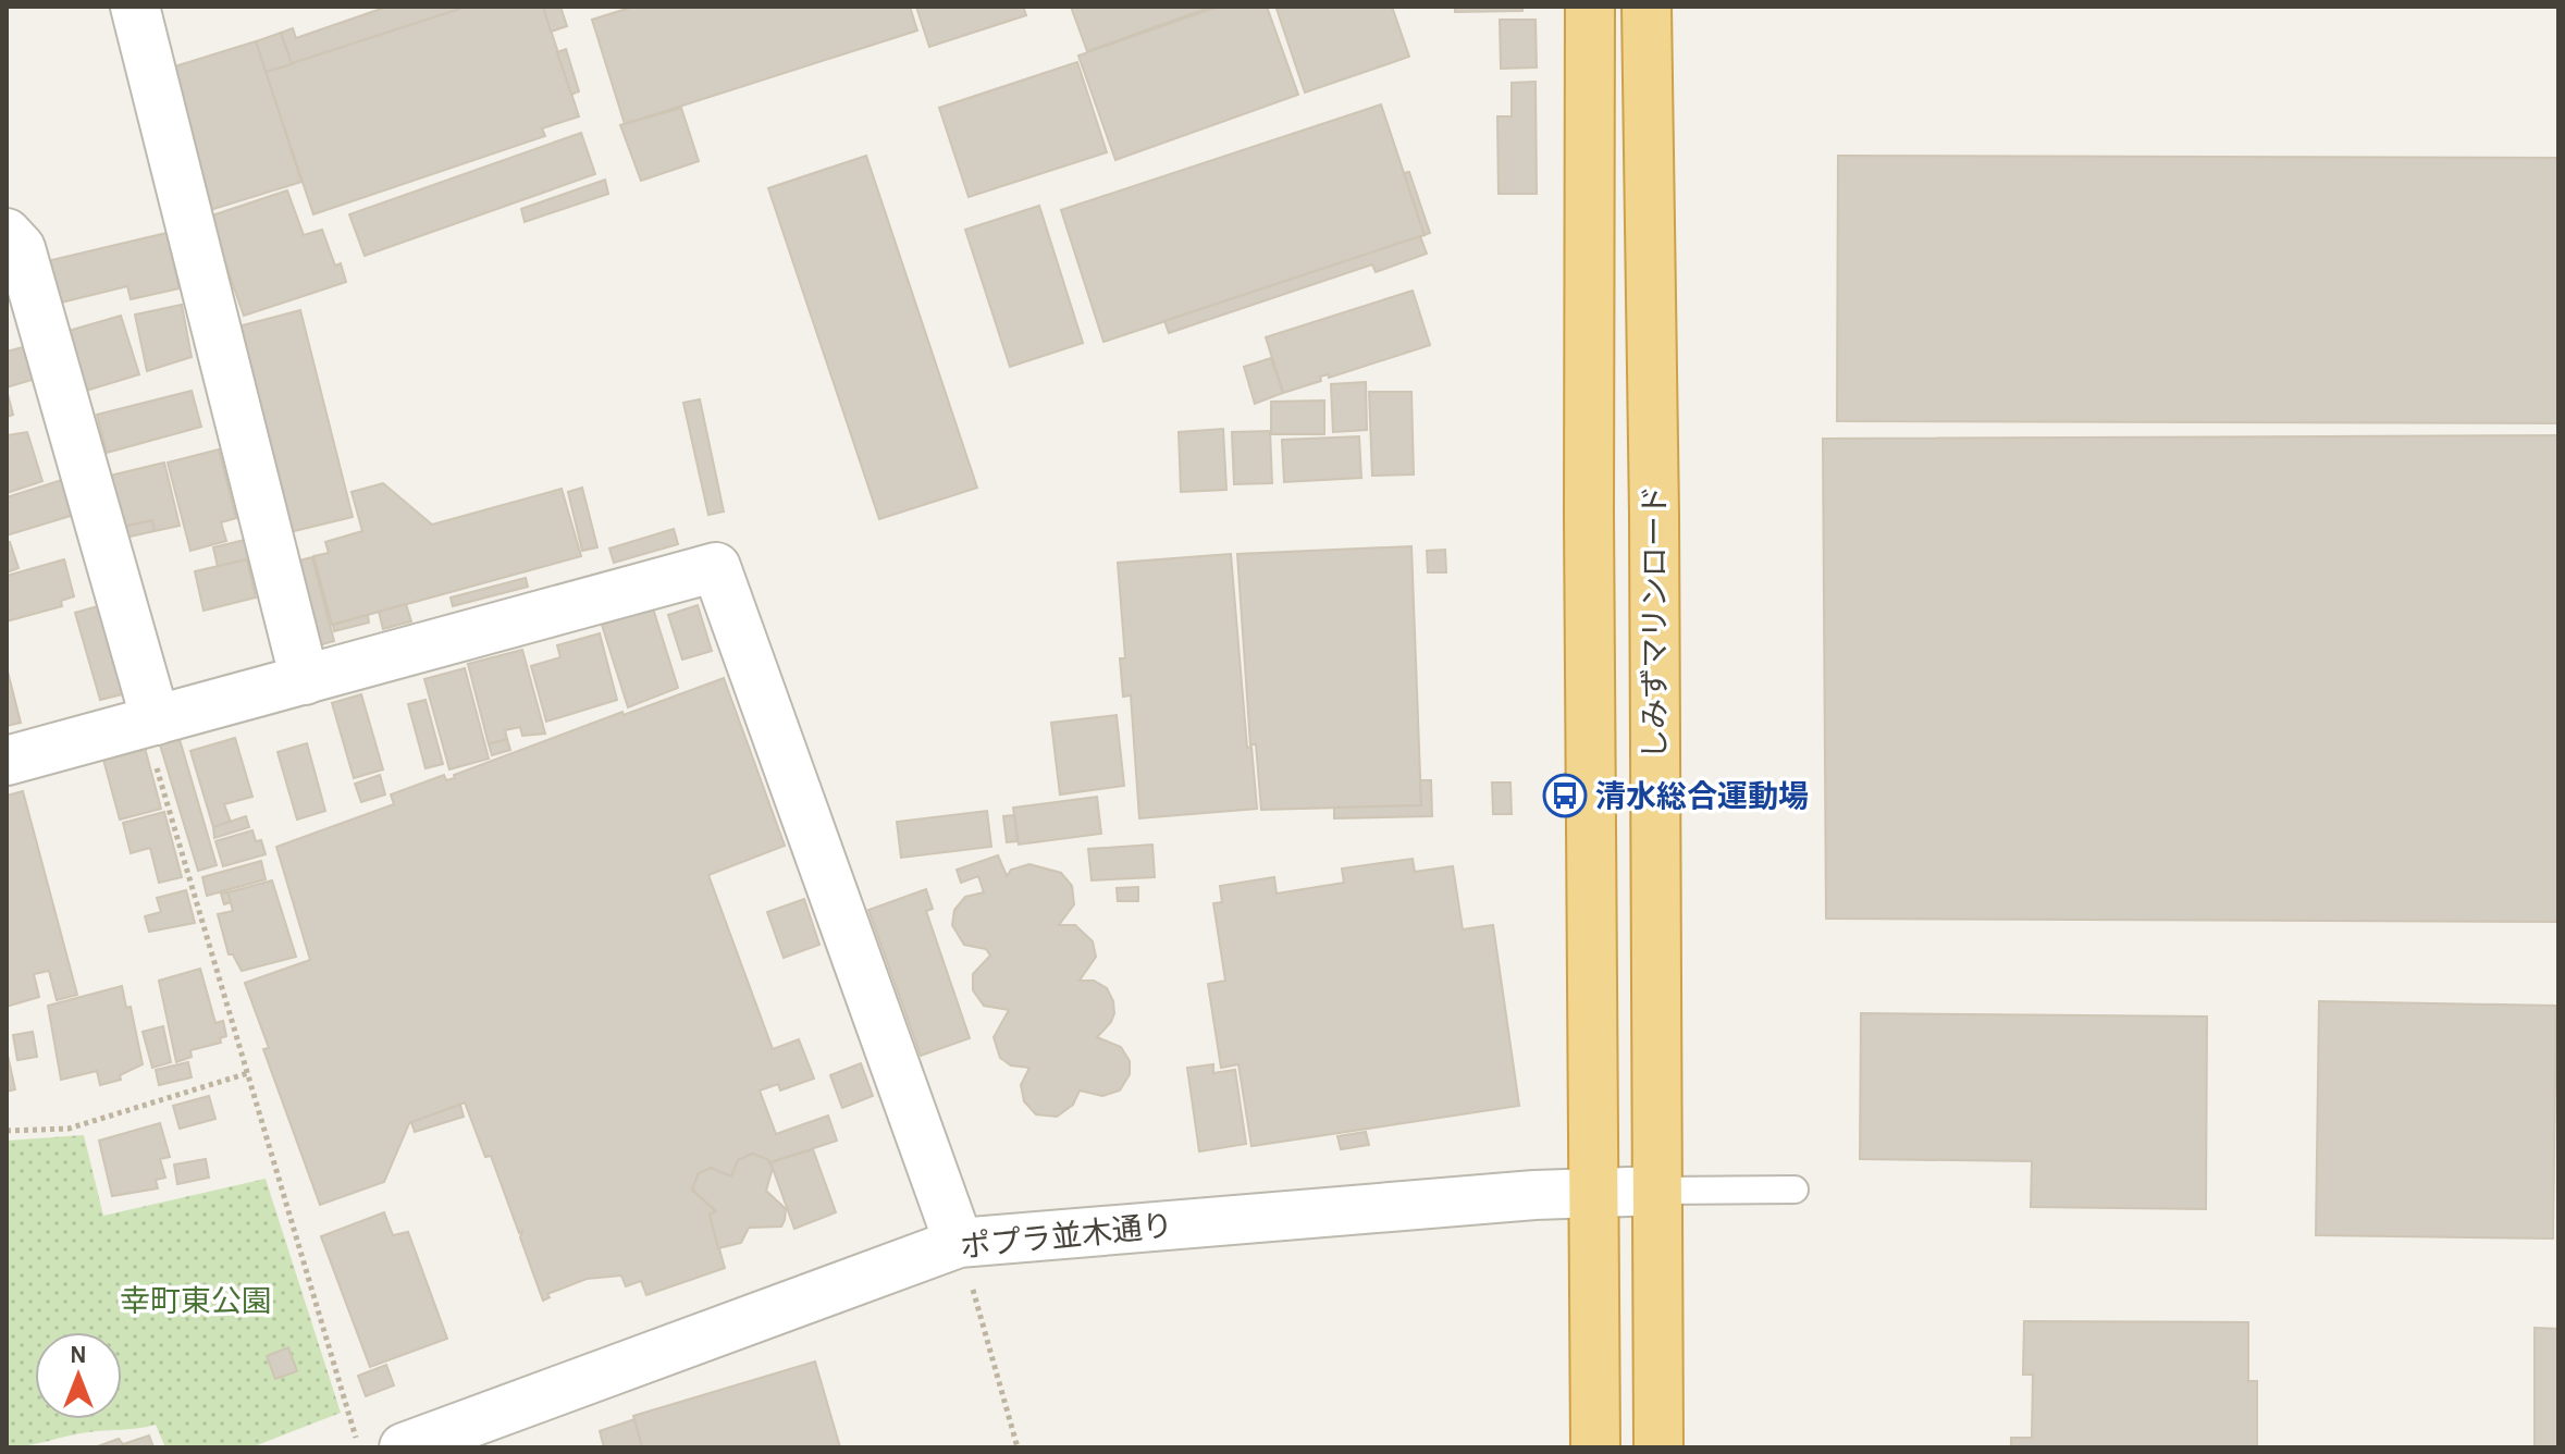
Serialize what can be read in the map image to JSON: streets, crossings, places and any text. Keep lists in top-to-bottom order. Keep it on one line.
{"streets":{"highway":["しみずマリンロード"],"street":["ポプラ並木通り"]},"crossings":[["しみずマリンロード","ポプラ並木通り"]],"parks":["幸町東公園"],"places":{"bus stop":["清水総合運動場"]},"north":"top"}
